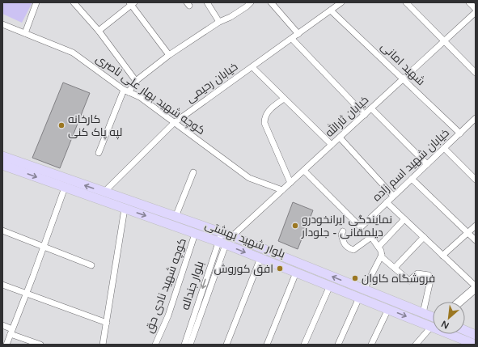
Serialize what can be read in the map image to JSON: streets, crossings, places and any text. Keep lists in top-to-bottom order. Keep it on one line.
{"streets":{"main road":["بلوار شهید بهشتی"],"street":["شهید امانی","خیابان رحیمی","کوچه شهید بهار علی ناصری","خیابان ثارالله","خیابان شهید اسم زاده","کوچه شهید نادی حق","بلوار جنداله"]},"crossings":[["شهید امانی","خیابان رحیمی"],["شهید امانی","خیابان ثارالله"],["شهید امانی","خیابان شهید اسم زاده"],["خیابان رحیمی","کوچه شهید بهار علی ناصری"],["خیابان رحیمی","بلوار شهید بهشتی"],["کوچه شهید بهار علی ناصری","خیابان ثارالله"],["خیابان ثارالله","خیابان شهید اسم زاده"],["خیابان ثارالله","بلوار شهید بهشتی"],["خیابان ثارالله","بلوار جنداله"],["بلوار شهید بهشتی","کوچه شهید نادی حق"],["بلوار شهید بهشتی","بلوار جنداله"]],"places":["کارخانه لپه پاک کنی","نمایندگی ایرانخودرو دیلمقانی - جلودار","افق کوروش","فروشگاه کاوان"],"north":"bottom left"}
